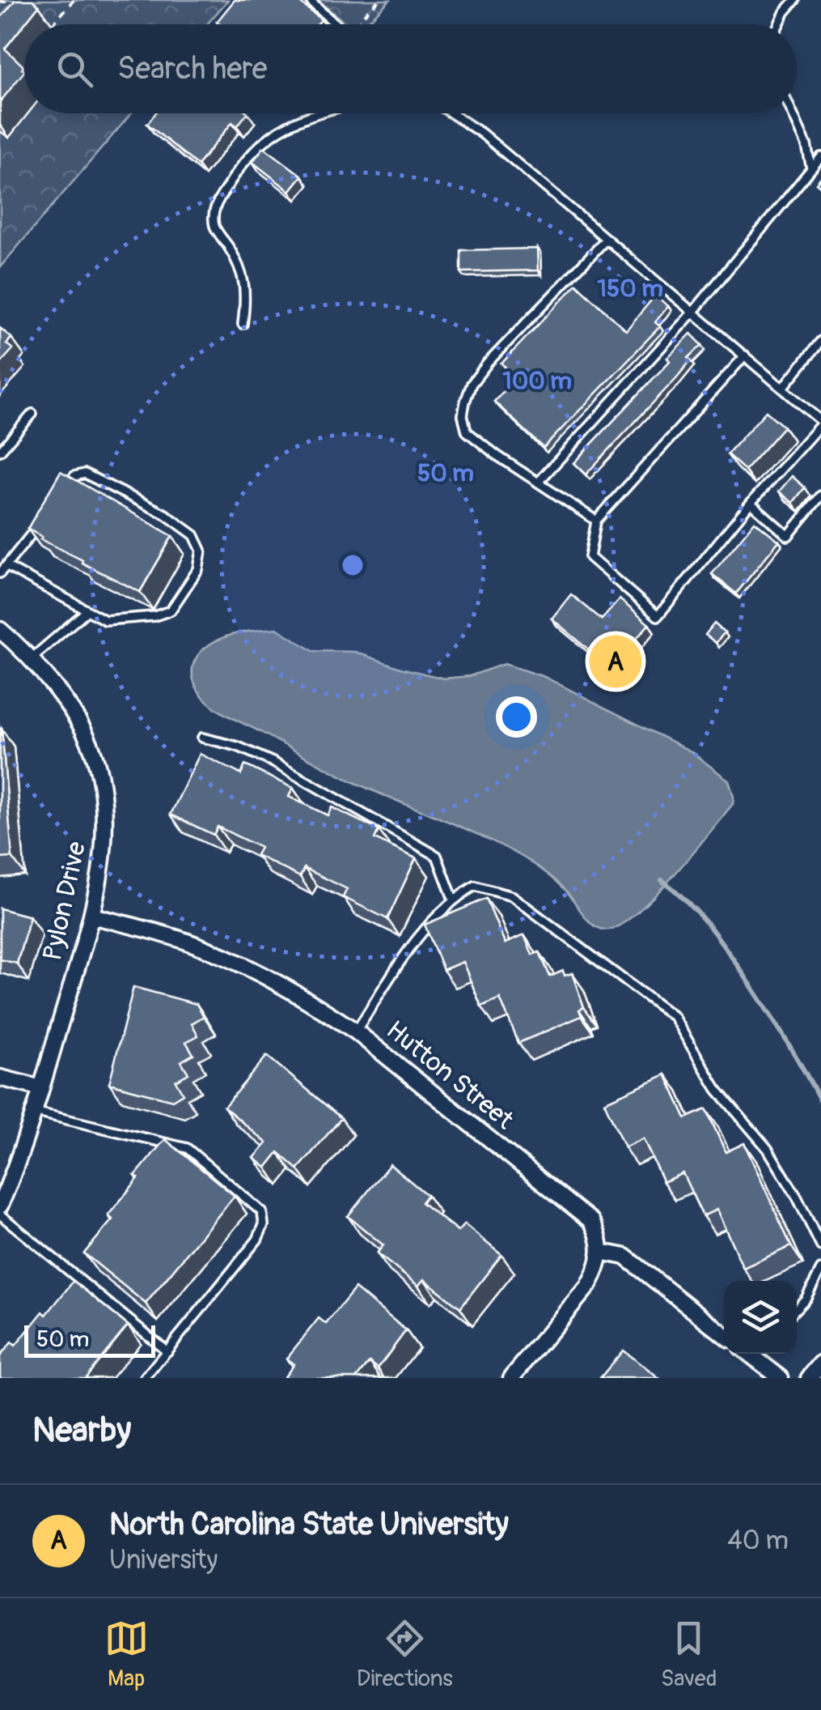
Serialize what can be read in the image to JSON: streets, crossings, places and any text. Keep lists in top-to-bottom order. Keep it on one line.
{"streets":{"street":["Pylon Drive","Hutton Street"]},"crossings":[["Pylon Drive","Hutton Street"]],"scale_bar":"50 m","page":{"search":"Search here","pins":"A","scale":"50 m","heading":"Nearby","list":[{"mark":"A","name":"North Carolina State University","note":"University","value":"40 m"}],"nav":["Map","Directions","Saved"]},"rings":["150 m","100 m","50 m"]}
